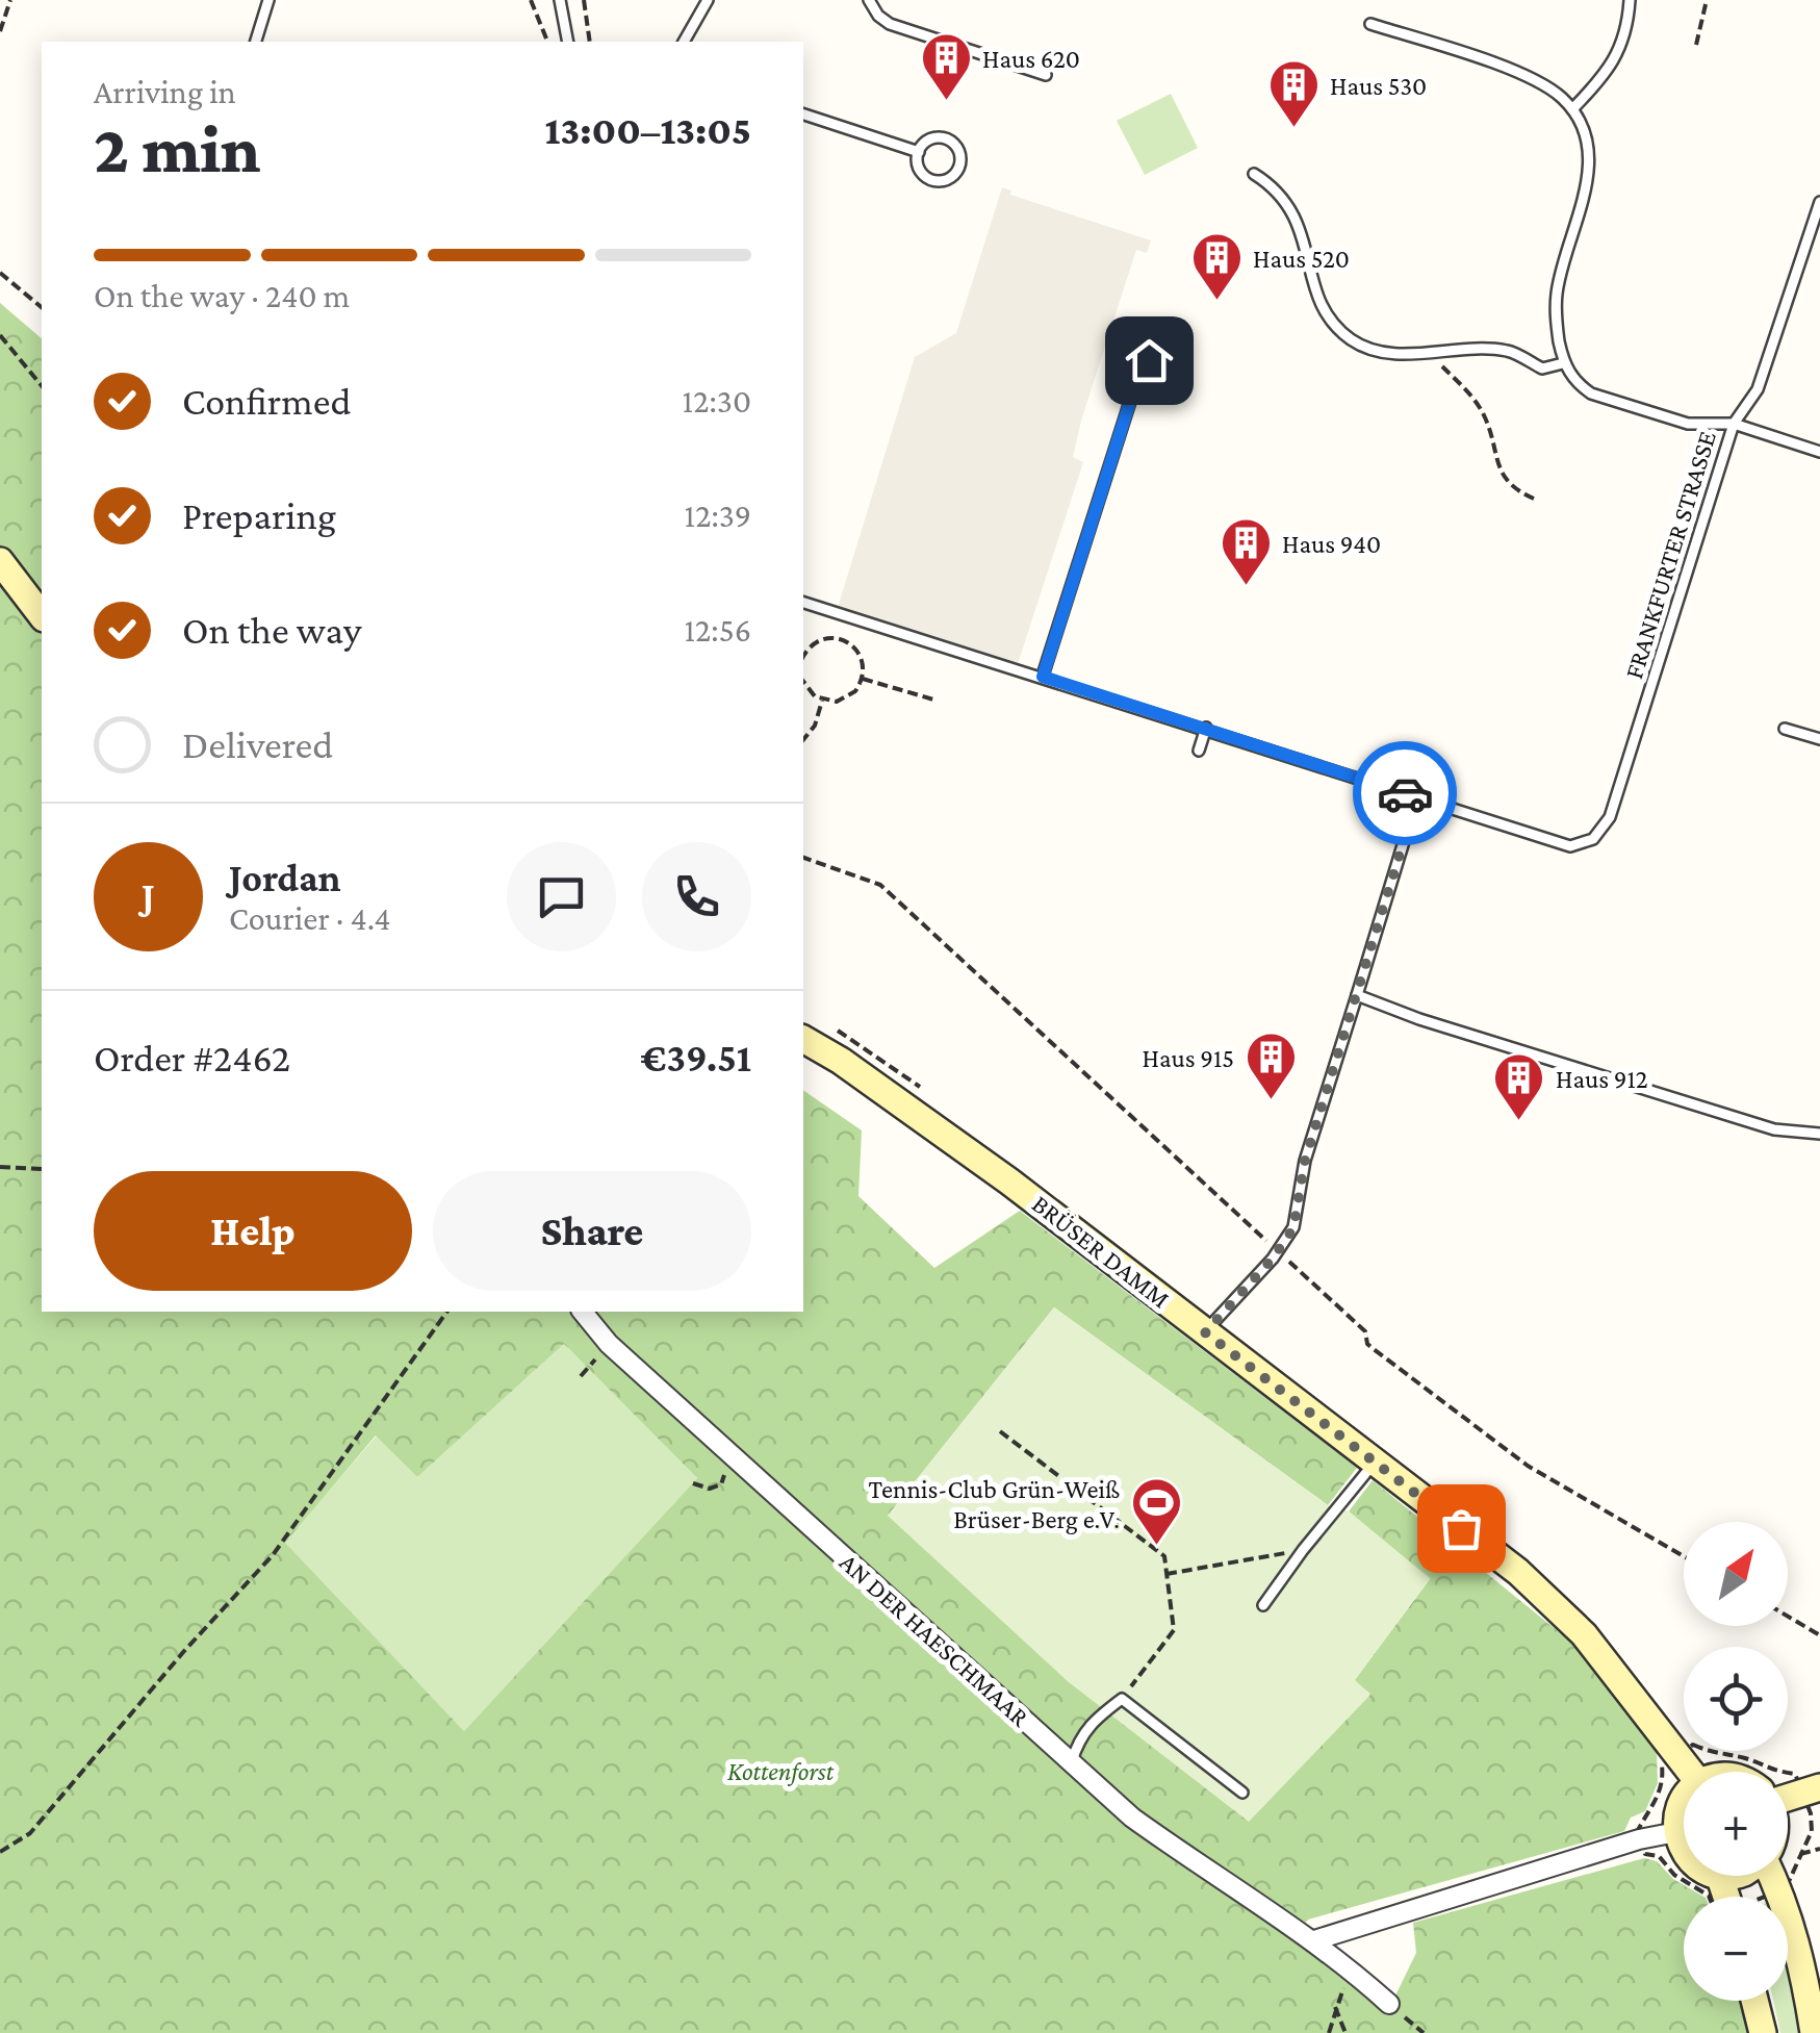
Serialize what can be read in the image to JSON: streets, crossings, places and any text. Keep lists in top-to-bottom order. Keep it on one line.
{"streets":{"street":["BRÜSER DAMM","AN DER HAESCHMAAR"],"lane":["FRANKFURTER STRASSE"]},"parks":["Kottenforst"],"places":{"building":["Haus 620","Haus 530","Haus 520","Haus 940","Haus 915","Haus 912"],"sports":["Tennis-Club Grün-Weiß Brüser-Berg e.V."]},"north":"top right","page":{"heading":["2 min","Arriving in","13:00–13:05"],"panel":["Jordan","Courier · 4.4","Order #2462","€39.51"],"bar":"On the way · 240 m","list":[["Confirmed","12:30"],["Preparing","12:39"],["On the way","12:56"],"Delivered"],"round":"J","buttons":["Help","Share"],"map_buttons":["+","−"]}}
